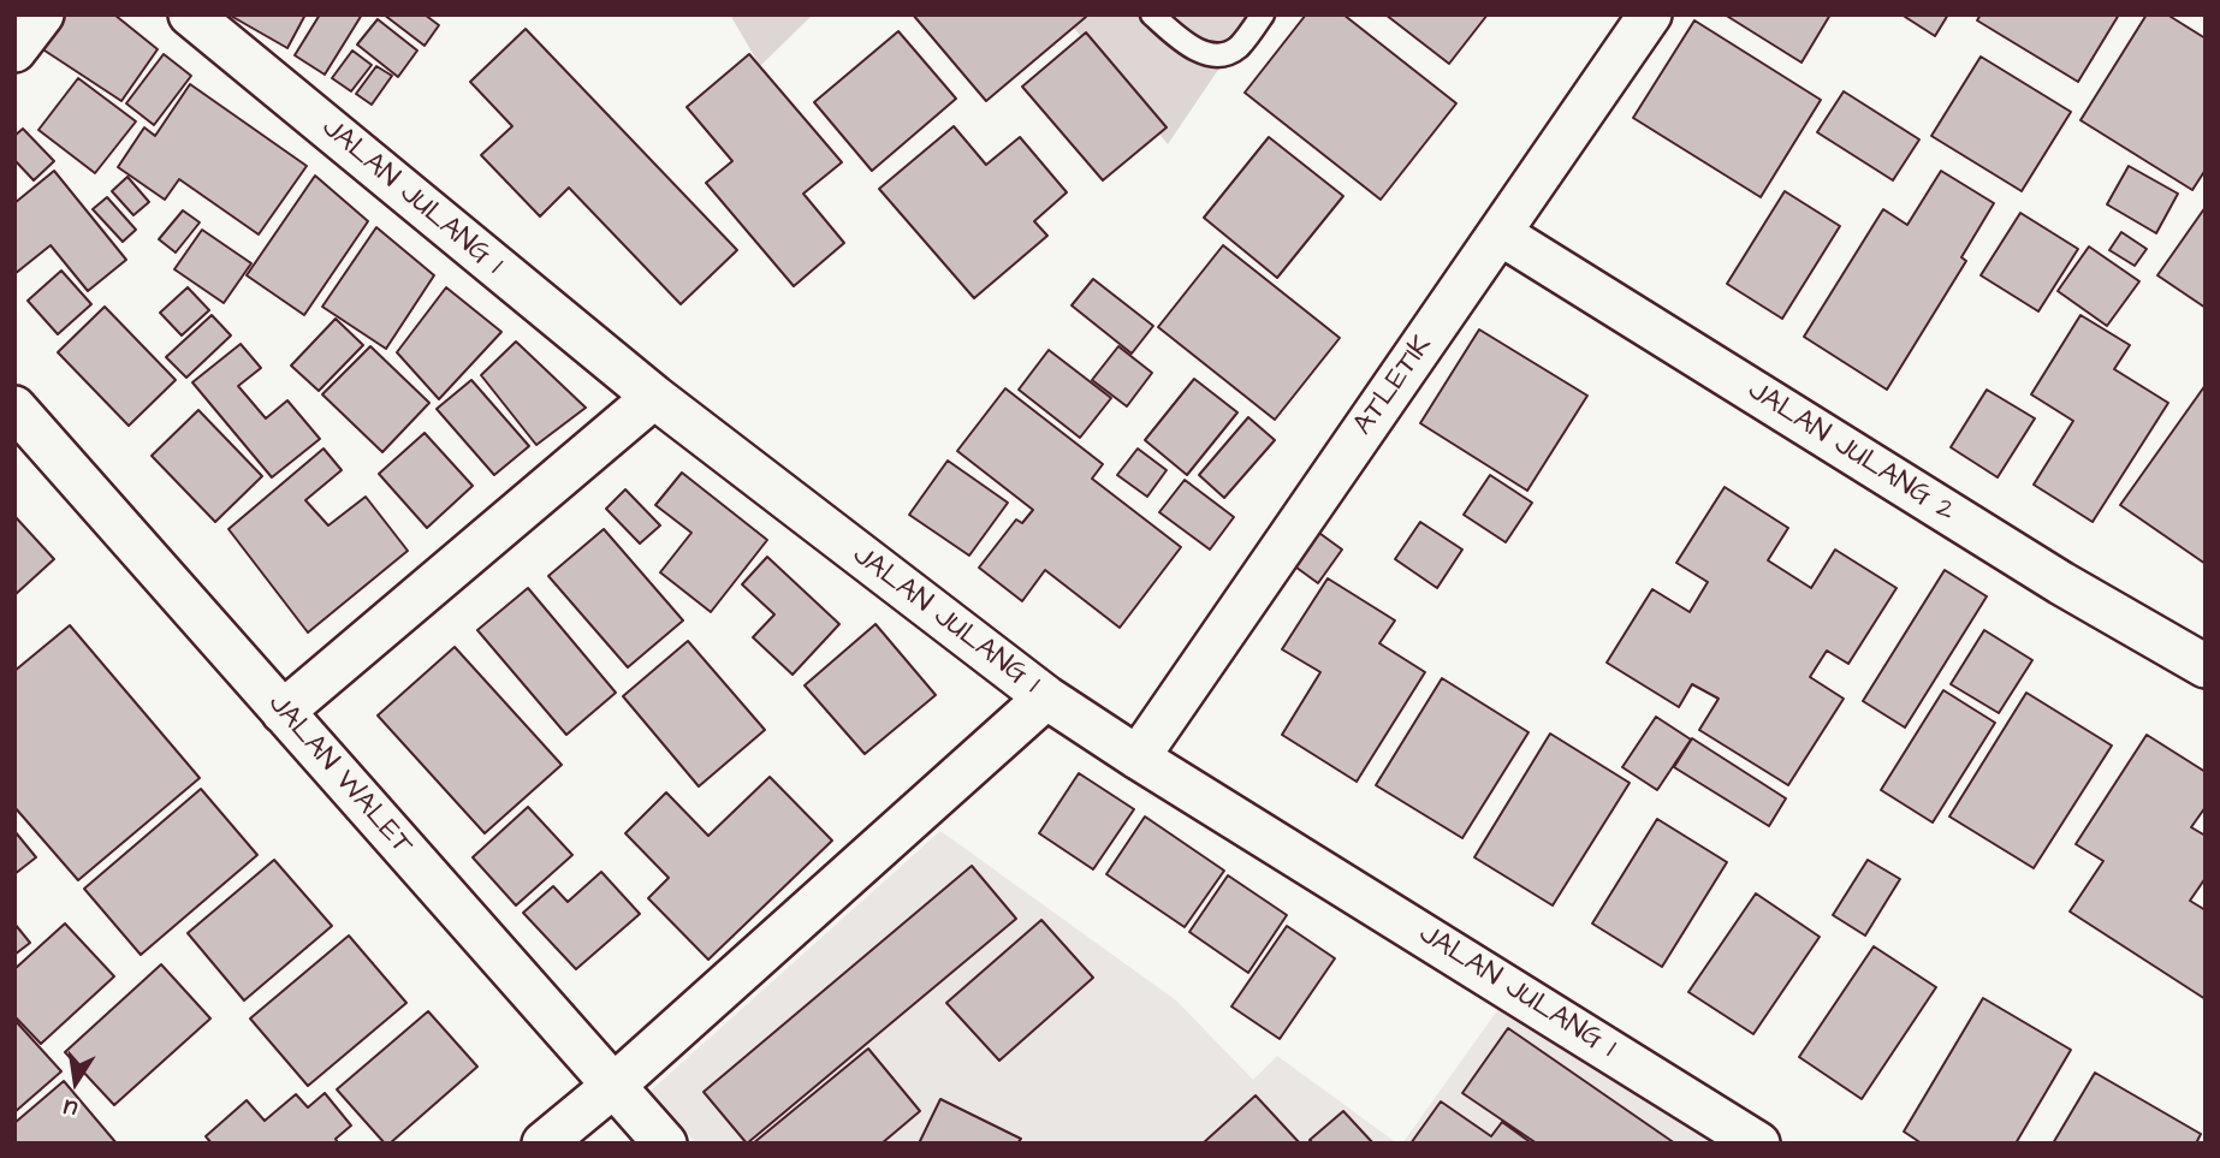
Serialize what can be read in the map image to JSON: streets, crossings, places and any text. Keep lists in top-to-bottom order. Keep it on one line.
{"streets":{"street":["JALAN JULANG 1","ATLETIK","JALAN JULANG 2","JALAN WALET"]},"crossings":[["JALAN JULANG 1","ATLETIK"],["ATLETIK","JALAN JULANG 2"]],"north":"bottom"}
